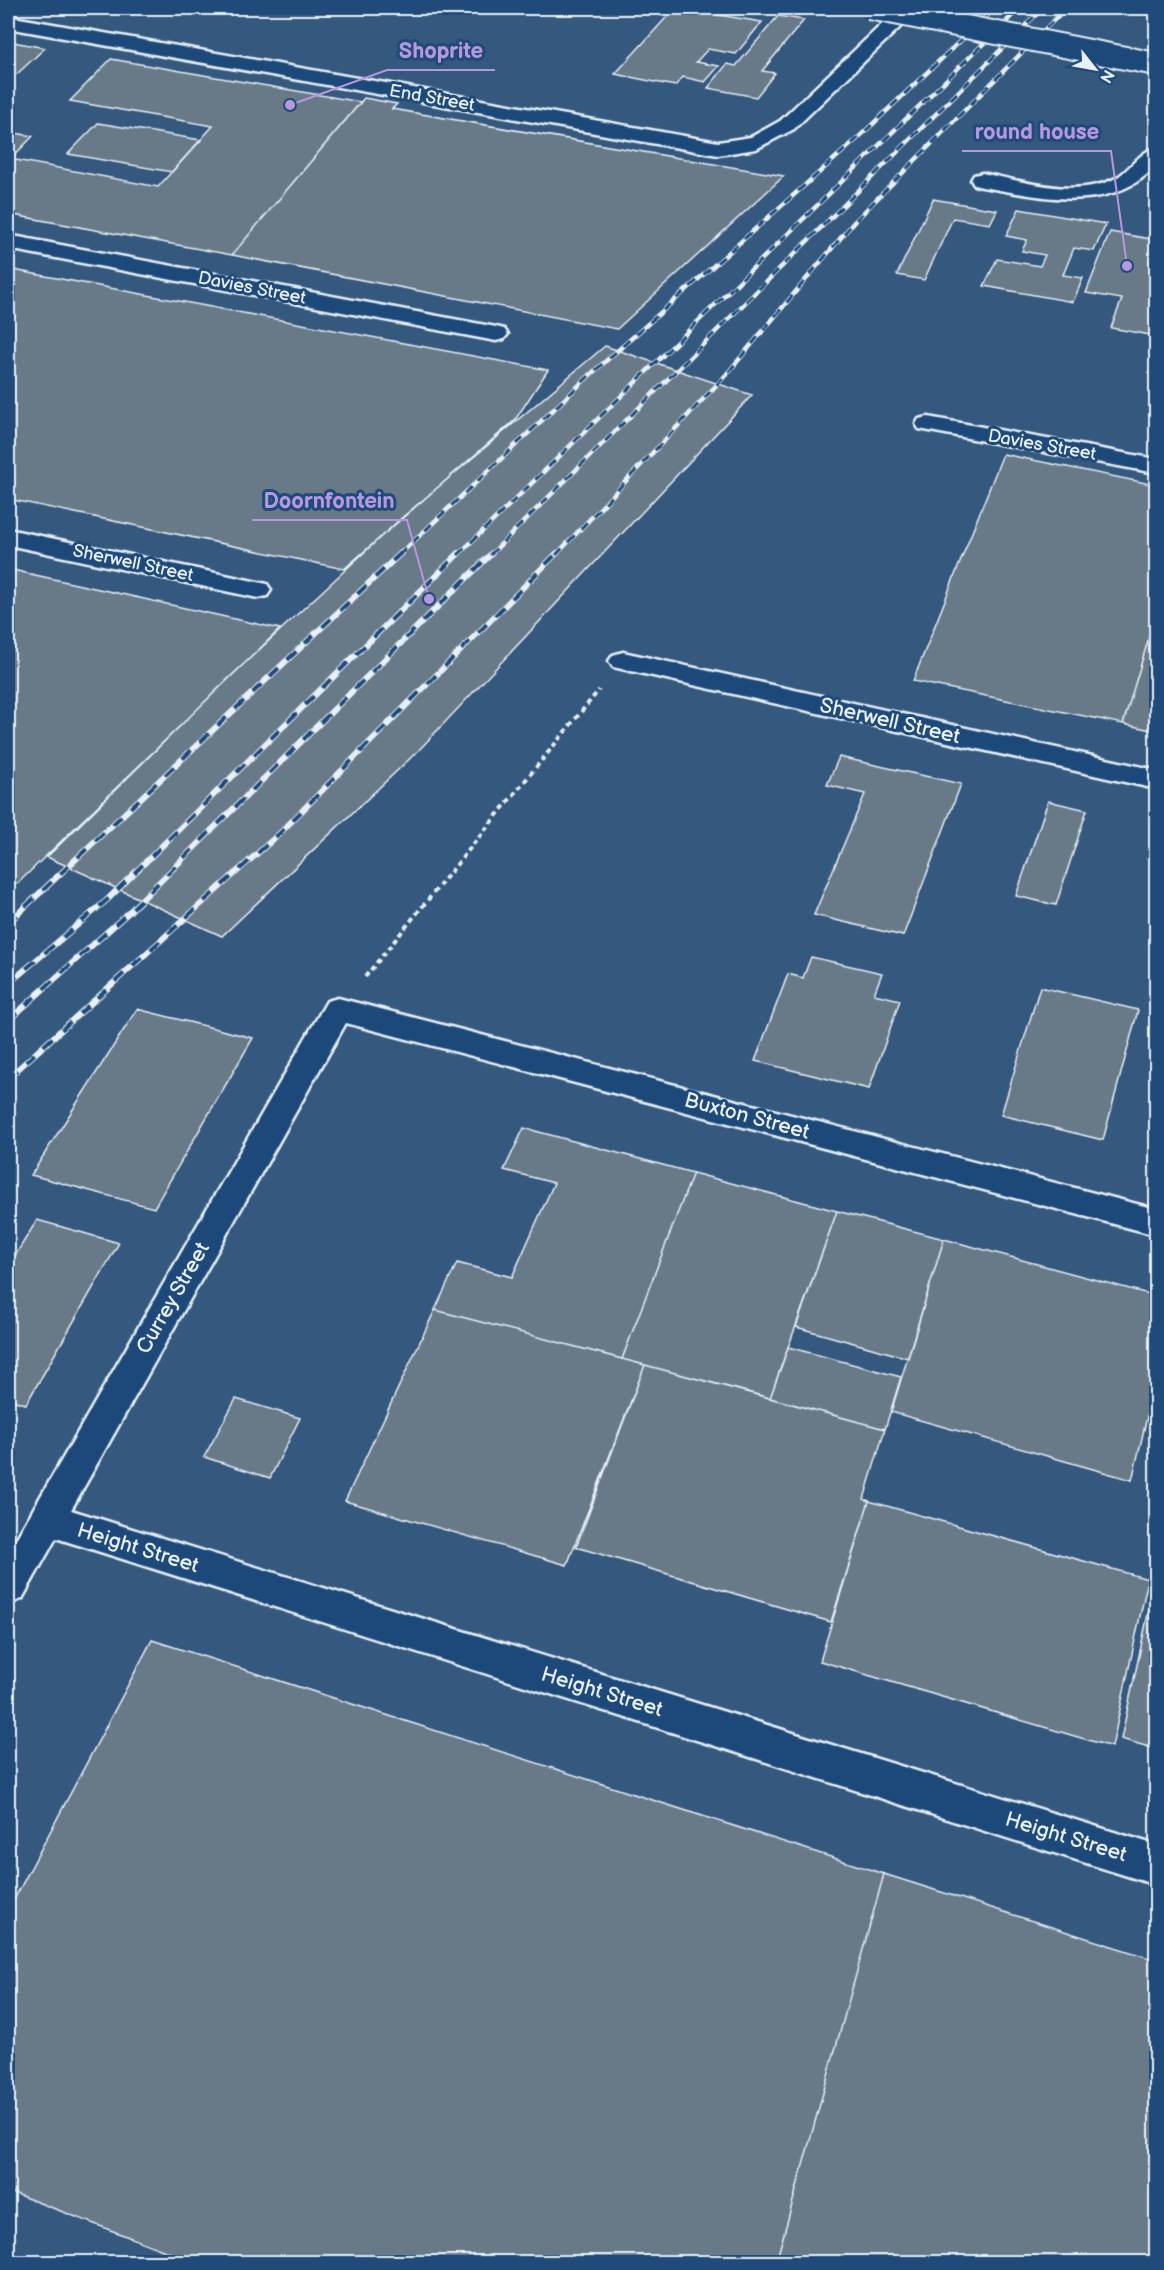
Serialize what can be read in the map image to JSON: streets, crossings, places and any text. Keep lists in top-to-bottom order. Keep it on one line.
{"streets":{"street":["End Street","Davies Street","Sherwell Street","Buxton Street","Currey Street","Height Street"]},"crossings":[["Buxton Street","Currey Street"],["Currey Street","Height Street"]],"places":["Shoprite","round house","Doornfontein"],"north":"bottom right"}
